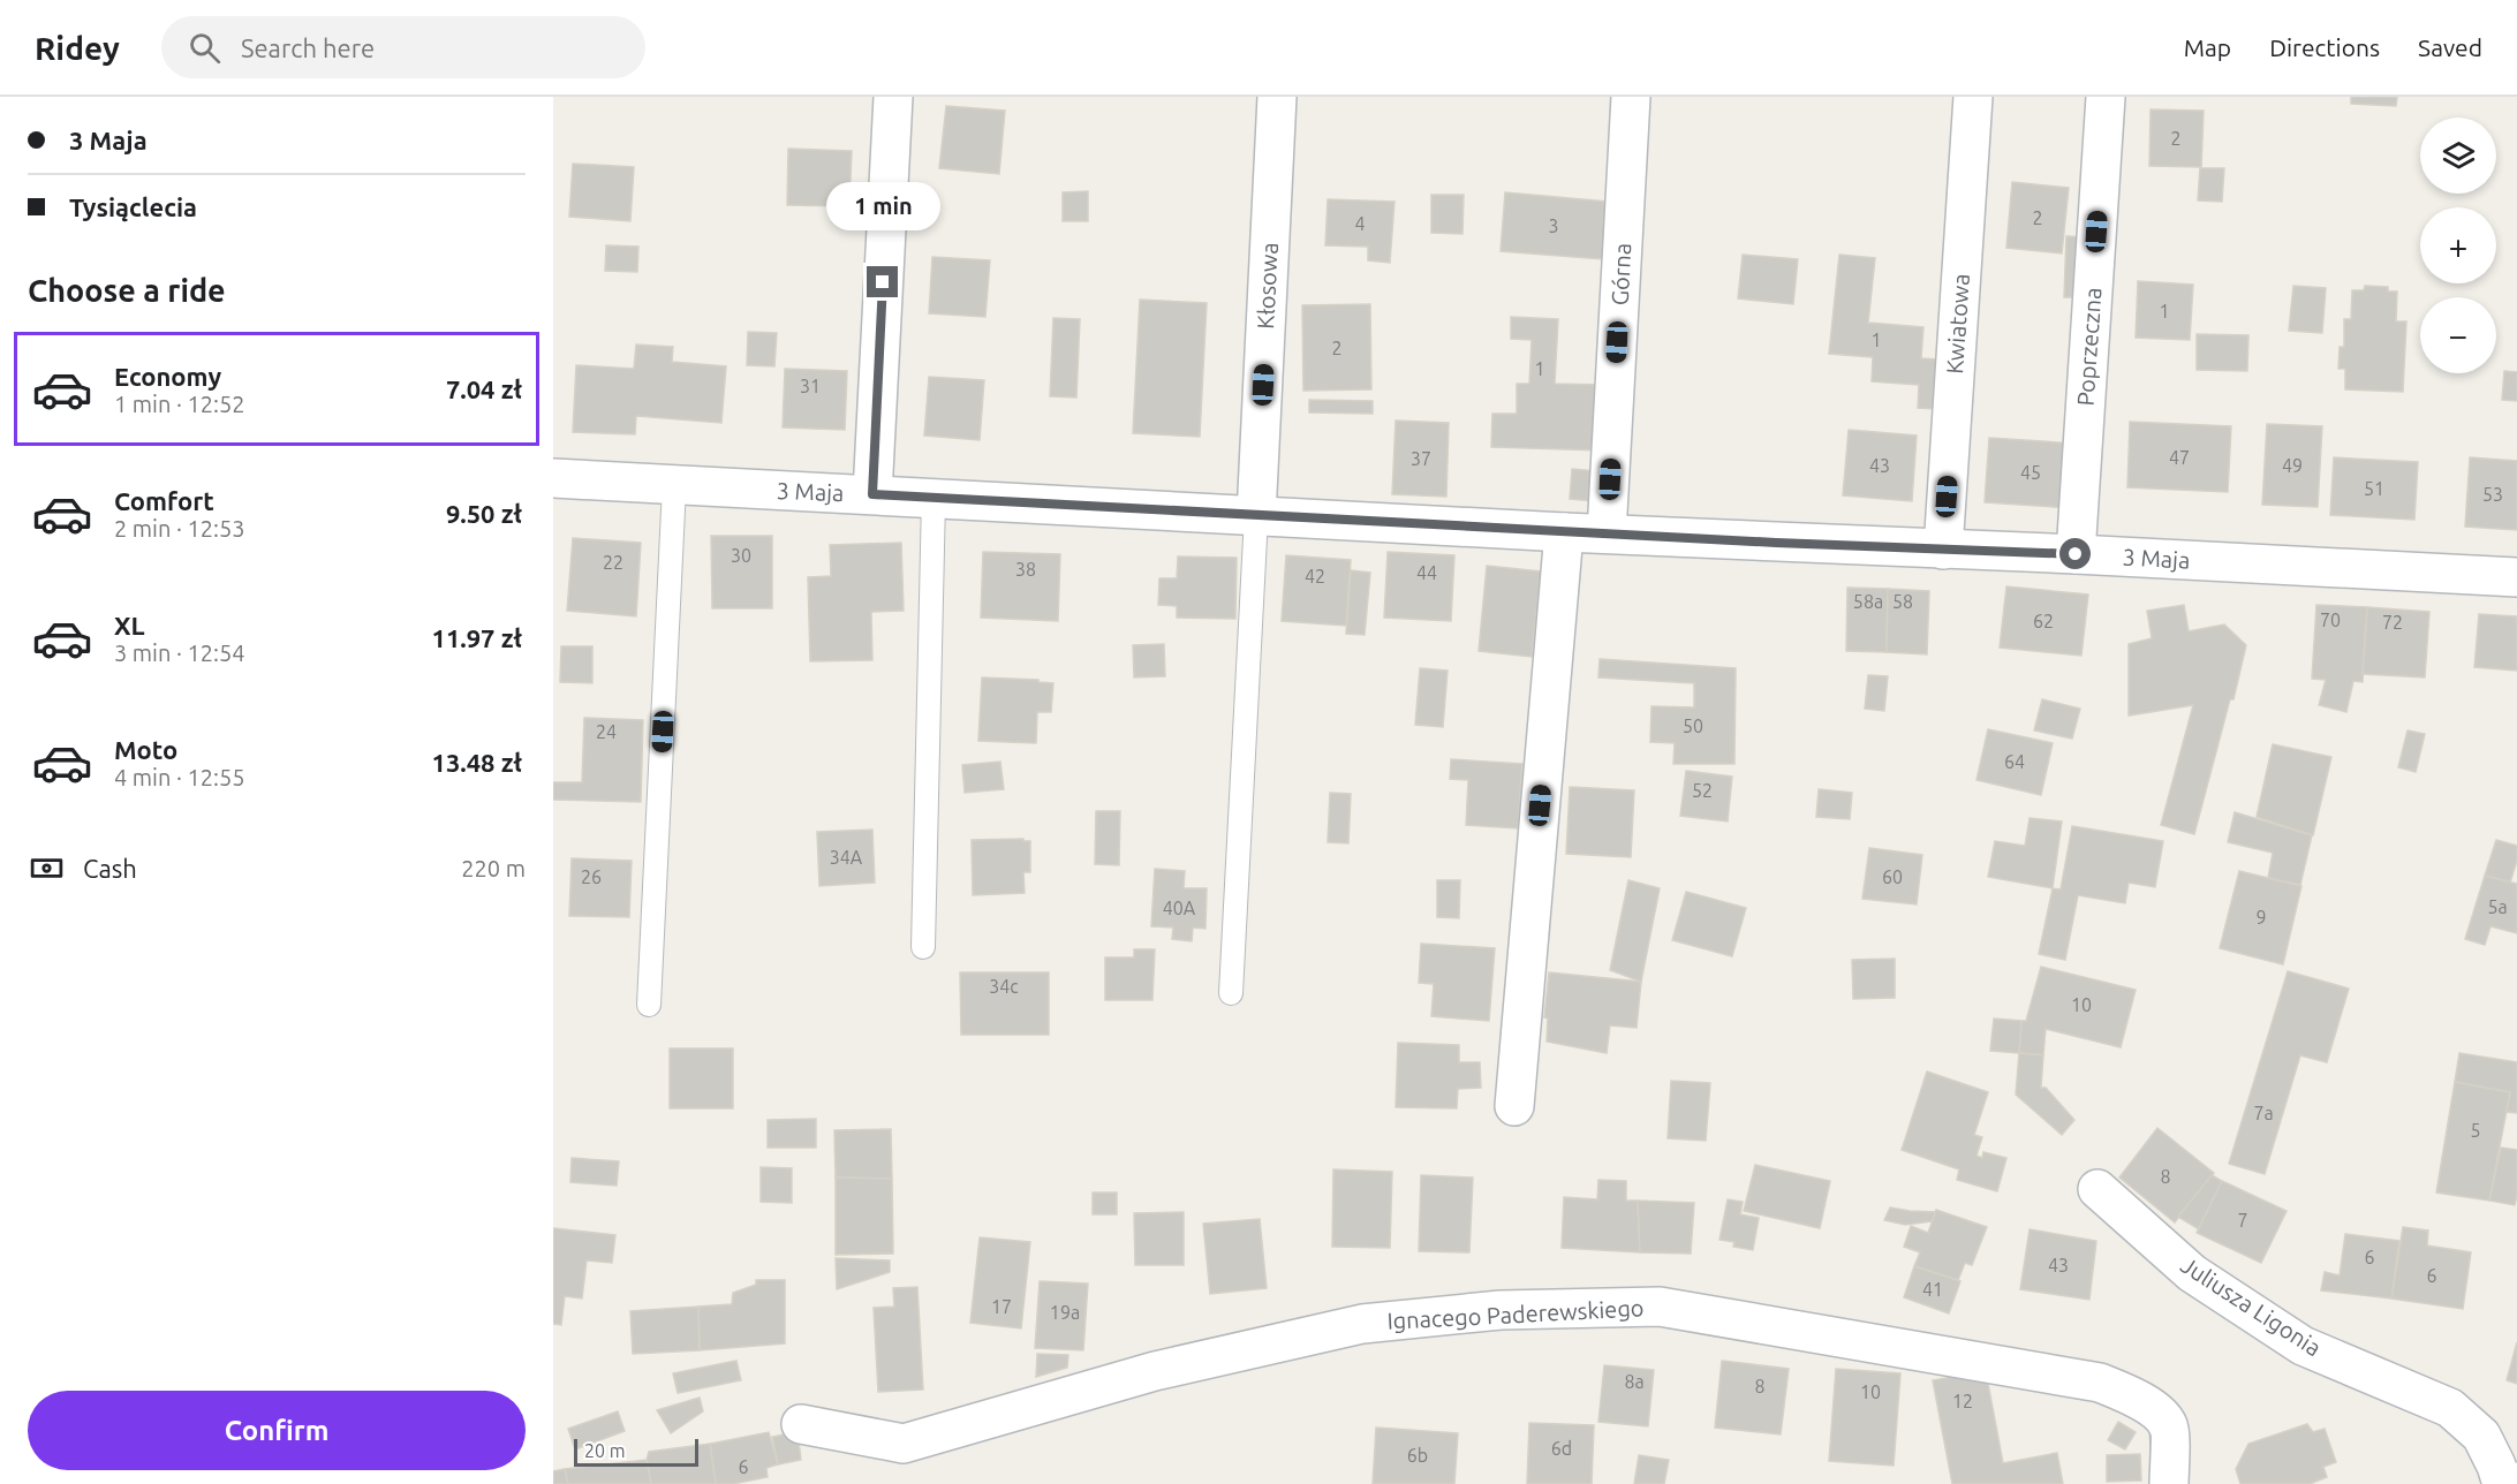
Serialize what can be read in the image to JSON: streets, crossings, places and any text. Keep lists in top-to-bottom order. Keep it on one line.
{"streets":{"street":["Górna","Kłosowa","Kwiatowa","Poprzeczna","3 Maja","Juliusza Ligonia","Ignacego Paderewskiego"]},"crossings":[["Górna","3 Maja"],["Kłosowa","3 Maja"],["Kwiatowa","3 Maja"],["Poprzeczna","3 Maja"]],"house_numbers":["2","2","4","3","1","1","2","1","31","47","37","43","49","45","51","53","30","22","38","44","42","58a","58","70","62","72","50","24","64","52","34A","26","60","5a","40A","9","34c","10","7a","5","8","7","6","43","6","41","17","19a","8a","8","10","12","6d","6b","6"],"scale_bar":"20 m","page":{"header":"Ridey","search":"Search here","nav":["Map","Directions","Saved"],"banner":["3 Maja","Tysiąclecia"],"map_buttons":["+","−"],"bubble":"1 min","heading":"Choose a ride","list":[{"name":"Economy","note":"1 min · 12:52","value":"7.04 zł"},{"name":"Comfort","note":"2 min · 12:53","value":"9.50 zł"},{"name":"XL","note":"3 min · 12:54","value":"11.97 zł"},{"name":"Moto","note":"4 min · 12:55","value":"13.48 zł"}],"pay":["Cash","220 m"],"buttons":"Confirm","scale":"20 m"}}
